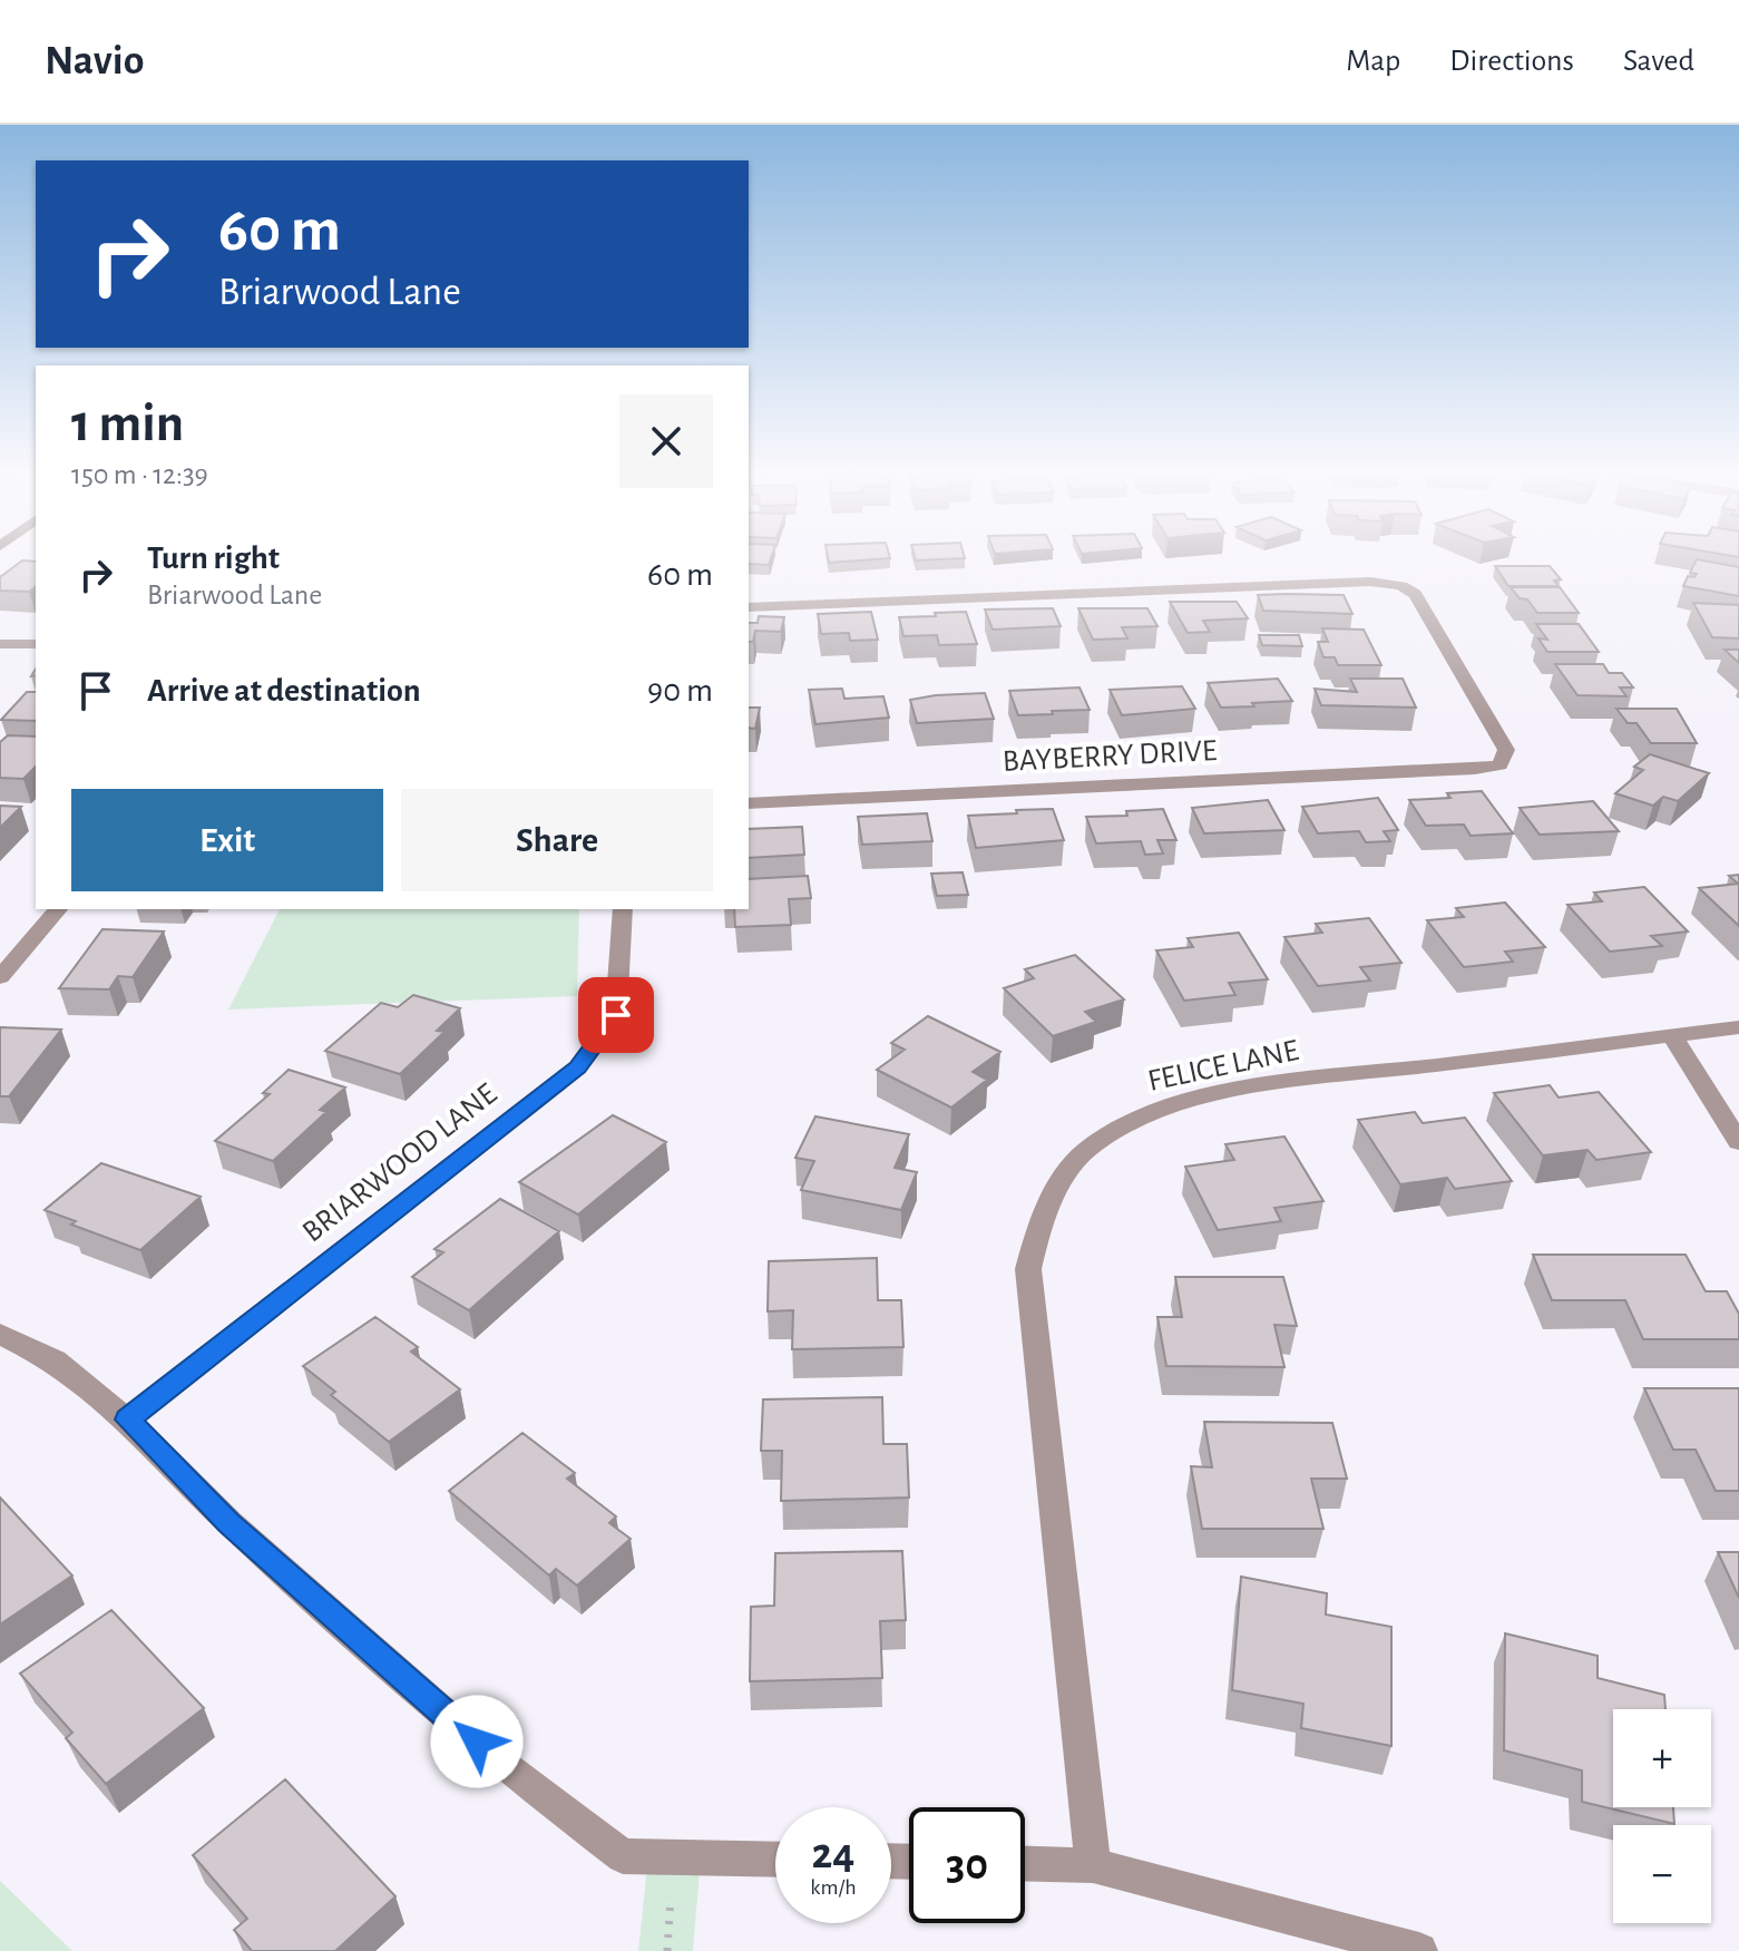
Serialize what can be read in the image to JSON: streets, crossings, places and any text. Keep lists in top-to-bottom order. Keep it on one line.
{"streets":{"street":["BAYBERRY DRIVE","FELICE LANE","BRIARWOOD LANE"]},"page":{"header":"Navio","nav":["Map","Directions","Saved"],"turn":["60 m","Briarwood Lane"],"heading":["1 min","150 m · 12:39"],"list":[{"name":"Turn right","note":"Briarwood Lane","value":"60 m"},{"name":"Arrive at destination","value":"90 m"}],"buttons":["Exit","Share"],"map_buttons":["+","−"],"speed":"24 km/h","limit":"30"}}
